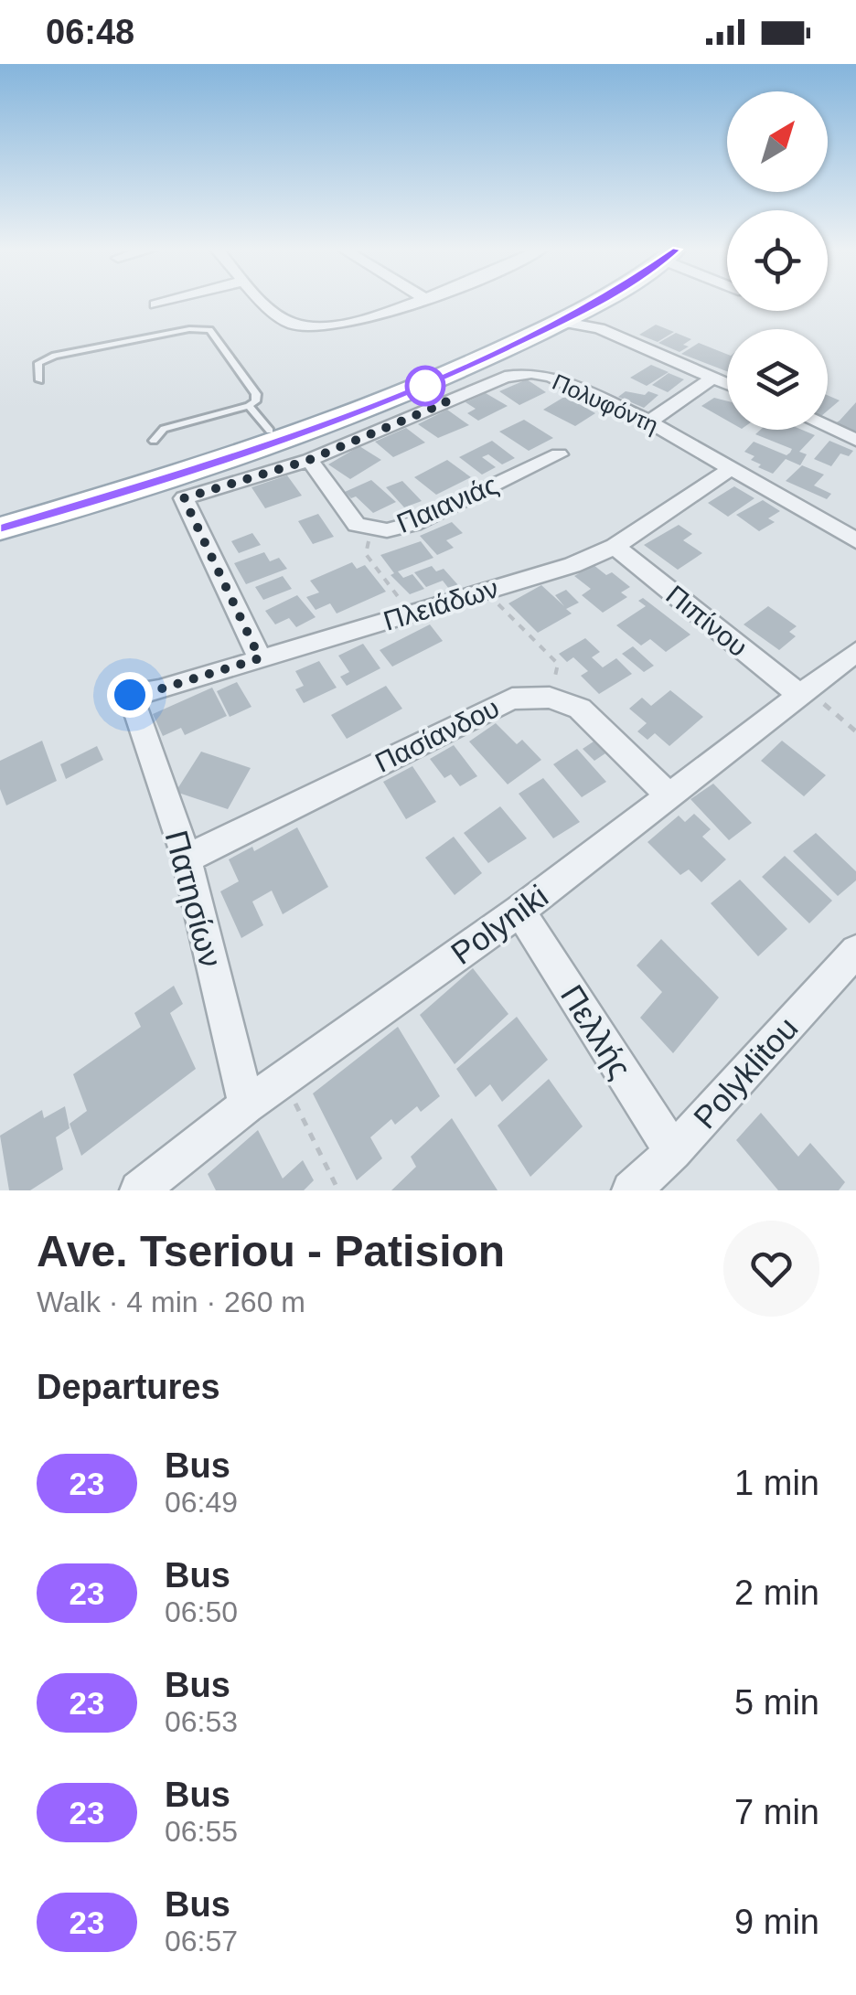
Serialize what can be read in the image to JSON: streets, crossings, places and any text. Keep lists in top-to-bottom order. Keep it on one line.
{"streets":{"street":["Πολυφόντη","Παιανιάς","Πλειάδων","Πιπίνου","Πασίανδου","Πατησίων","Polyniki","Πελλής","Polyklitou"]},"crossings":[["Πολυφόντη","Παιανιάς"],["Πολυφόντη","Πλειάδων"],["Πλειάδων","Πιπίνου"],["Πλειάδων","Πατησίων"],["Πιπίνου","Polyniki"],["Πασίανδου","Πατησίων"],["Πατησίων","Polyniki"],["Polyniki","Πελλής"],["Πελλής","Polyklitou"]],"lines":["bus line 23"],"north":"top right","page":{"status":"06:48","heading":[["Ave. Tseriou - Patision","Walk · 4 min · 260 m"],"Departures"],"list":[{"mark":"23","name":"Bus","note":"06:49","value":"1 min"},{"mark":"23","name":"Bus","note":"06:50","value":"2 min"},{"mark":"23","name":"Bus","note":"06:53","value":"5 min"},{"mark":"23","name":"Bus","note":"06:55","value":"7 min"},{"mark":"23","name":"Bus","note":"06:57","value":"9 min"}]}}
